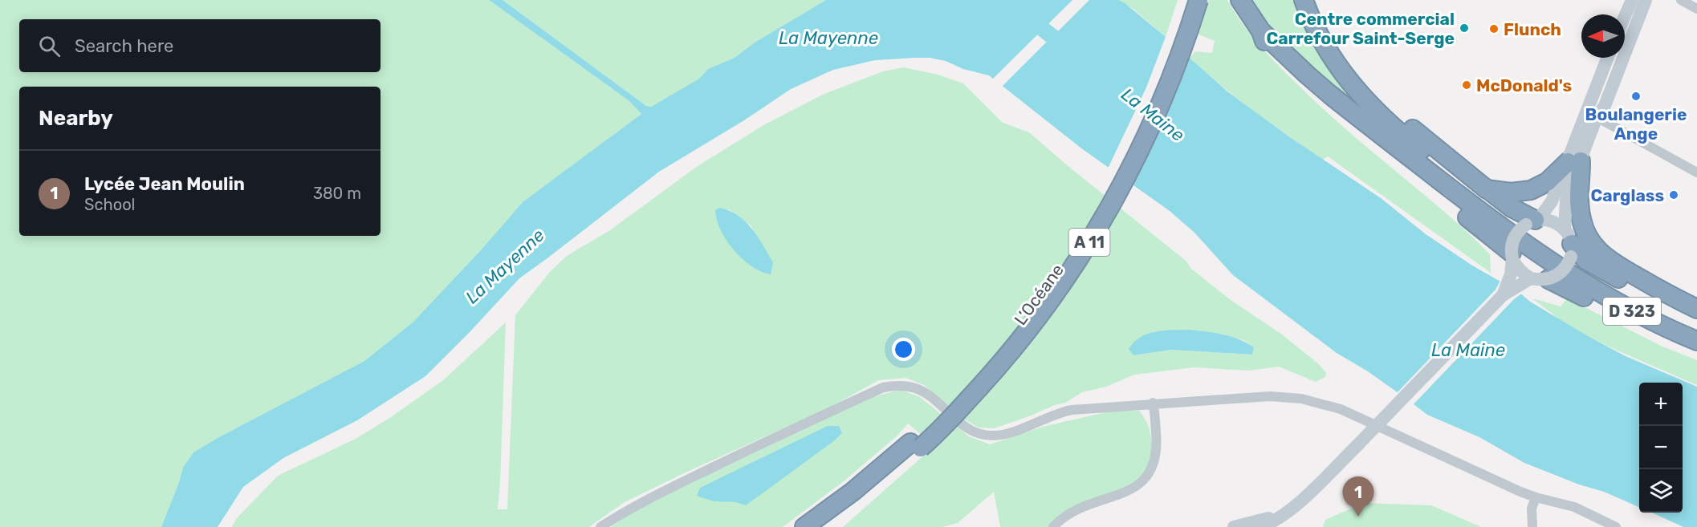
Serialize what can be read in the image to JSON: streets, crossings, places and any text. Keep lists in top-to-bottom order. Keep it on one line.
{"streets":{"highway":["A 11","L’Océane","D 323"]},"water":["La Mayenne","La Maine"],"places":["Centre commercial Carrefour Saint-Serge","Flunch","McDonald's","Boulangerie Ange","Carglass"],"north":"left","page":{"search":"Search here","heading":"Nearby","list":[{"mark":"1","name":"Lycée Jean Moulin","note":"School","value":"380 m"}],"map_buttons":["+","−"],"pins":"1"}}
